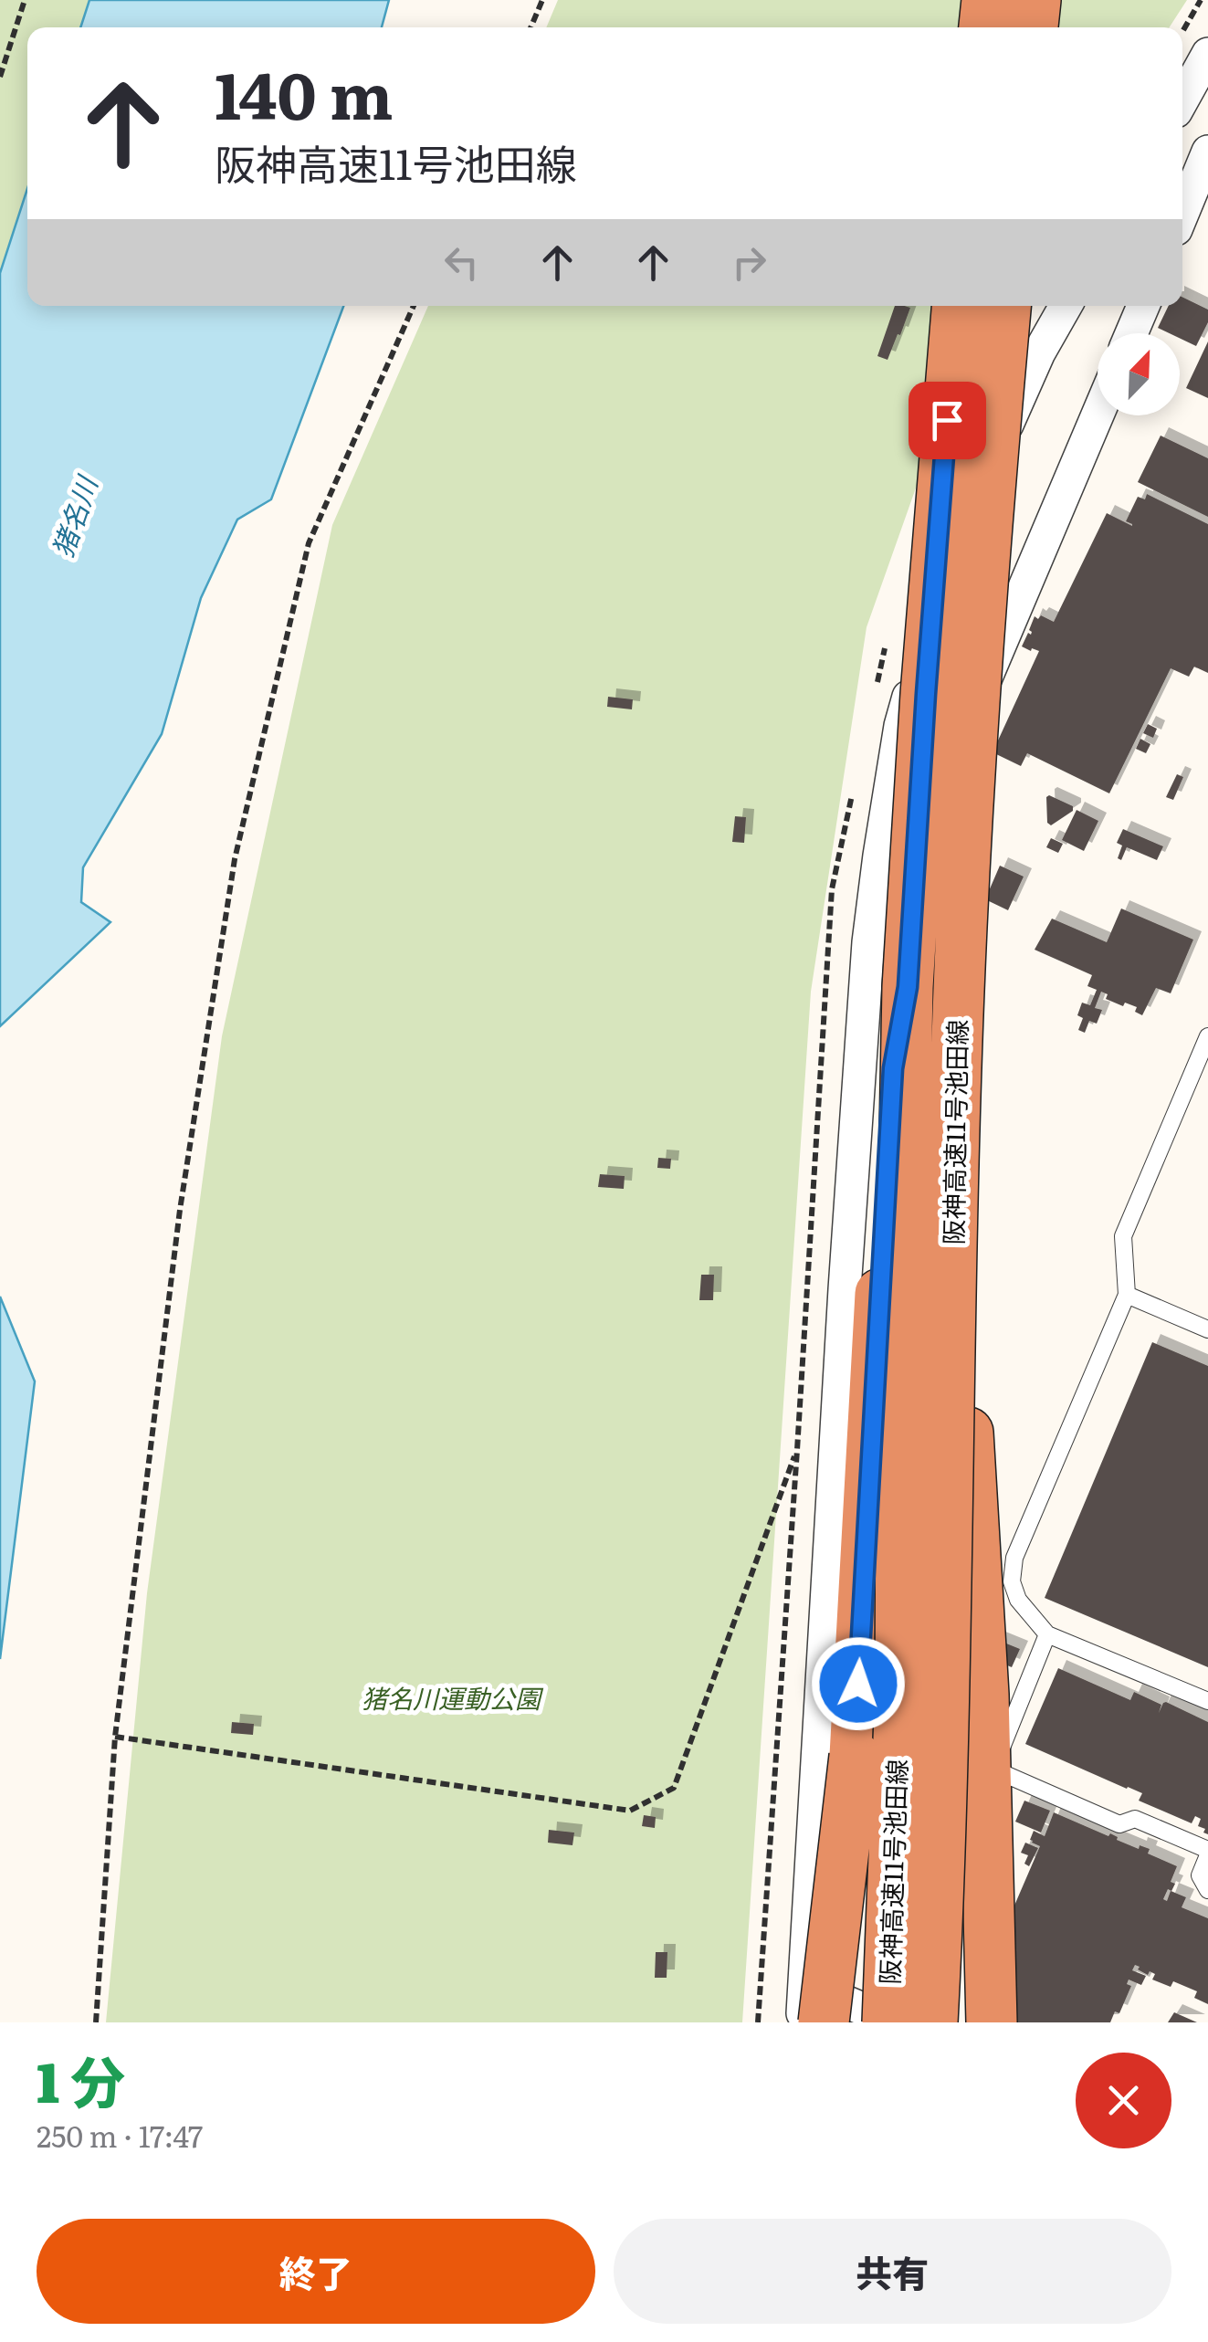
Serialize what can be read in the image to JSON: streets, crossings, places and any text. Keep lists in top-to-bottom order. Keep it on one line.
{"streets":{"highway":["阪神高速11号池田線"]},"water":["猪名川"],"parks":["猪名川運動公園"],"north":"top right","page":{"turn":["140 m","阪神高速11号池田線"],"heading":["1 分","250 m · 17:47"],"buttons":["終了","共有"]}}
